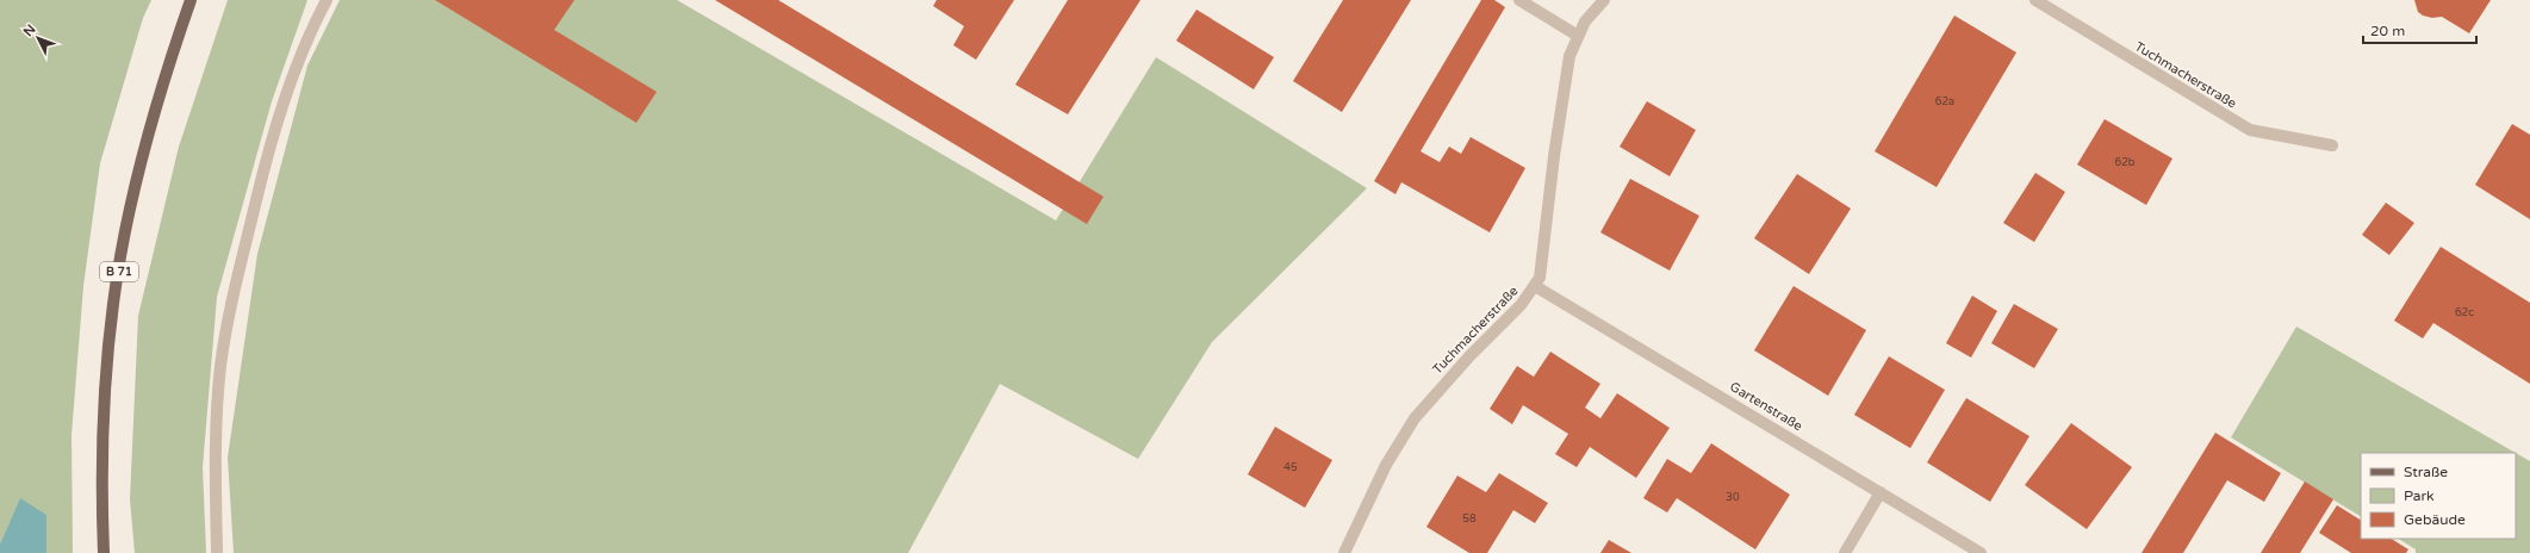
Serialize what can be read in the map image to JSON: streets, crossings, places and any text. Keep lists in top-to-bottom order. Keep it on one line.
{"streets":{"main road":["B 71"],"street":["Tuchmacherstraße","Gartenstraße"]},"crossings":[["Tuchmacherstraße","Gartenstraße"]],"house_numbers":["62a","62b","62c","45","30","58"],"legend":["Straße","Park","Gebäude"],"scale_bar":"20 m","north":"top left"}
